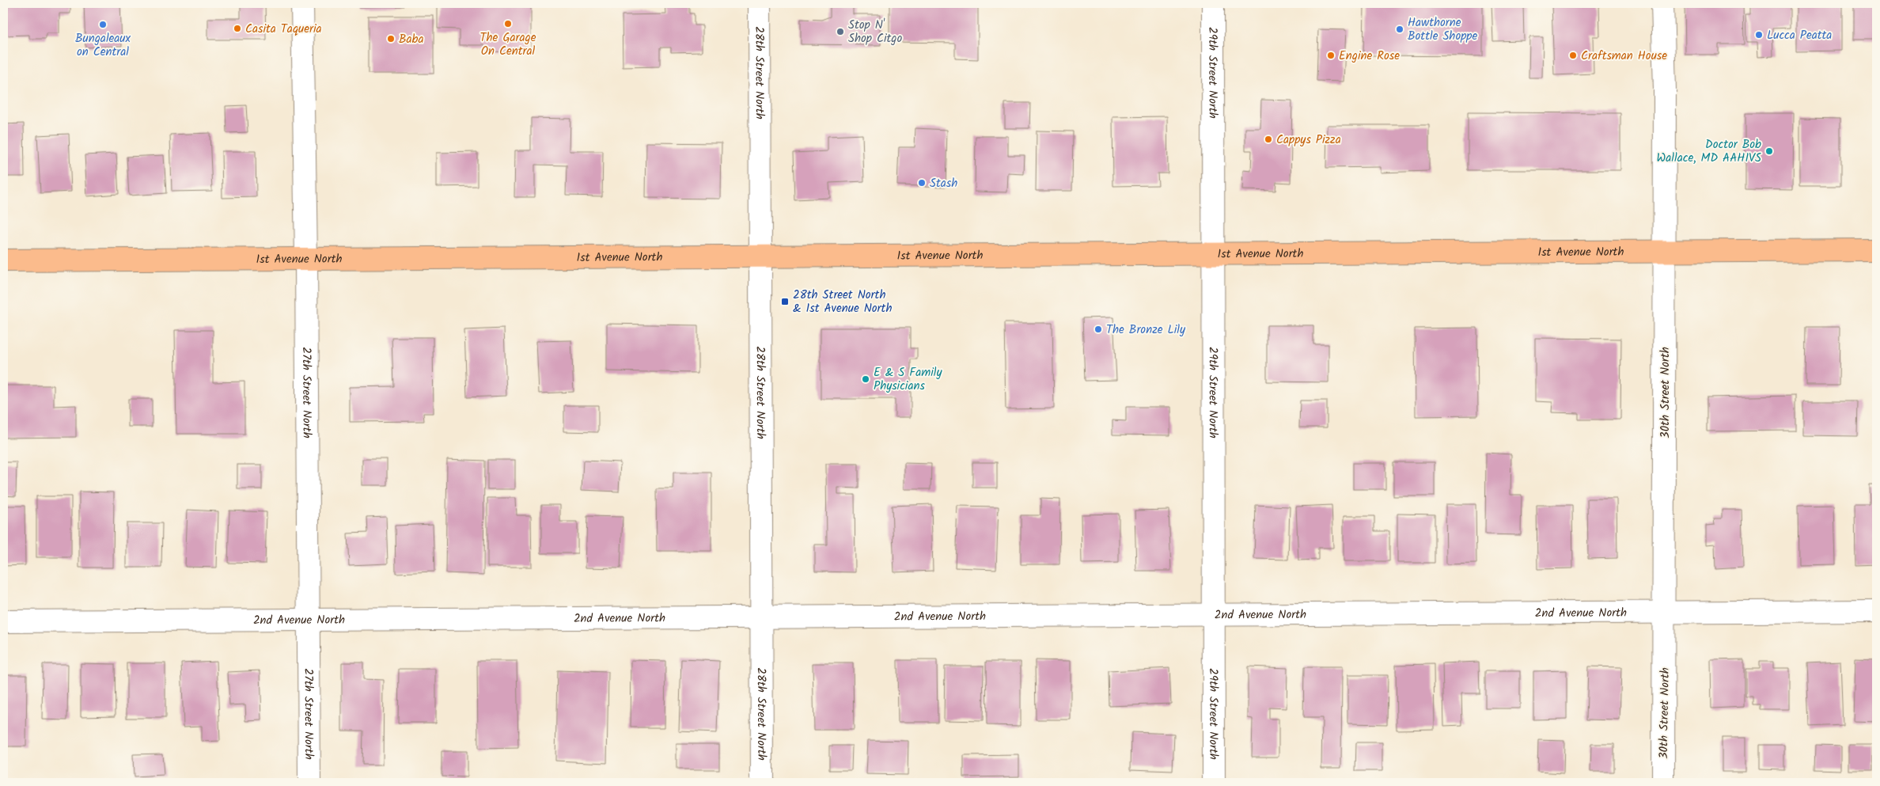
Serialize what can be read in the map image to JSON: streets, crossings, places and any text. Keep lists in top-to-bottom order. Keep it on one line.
{"streets":{"main road":["1st Avenue North"],"street":["28th Street North","29th Street North","27th Street North","30th Street North","2nd Avenue North"]},"crossings":[["28th Street North","1st Avenue North"],["28th Street North","2nd Avenue North"],["29th Street North","1st Avenue North"],["29th Street North","2nd Avenue North"],["1st Avenue North","27th Street North"],["1st Avenue North","30th Street North"],["27th Street North","2nd Avenue North"],["30th Street North","2nd Avenue North"]],"places":{"other":["The Garage On Central","Bungaleaux on Central","Casita Taqueria","Hawthorne Bottle Shoppe","Stop N' Shop Citgo","Lucca Peatta","Baba","Engine Rose","Craftsman House","Cappys Pizza","Doctor Bob Wallace, MD AAHIVS","Stash","The Bronze Lily","E & S Family Physicians"],"transit":["28th Street North & 1st Avenue North"]}}
